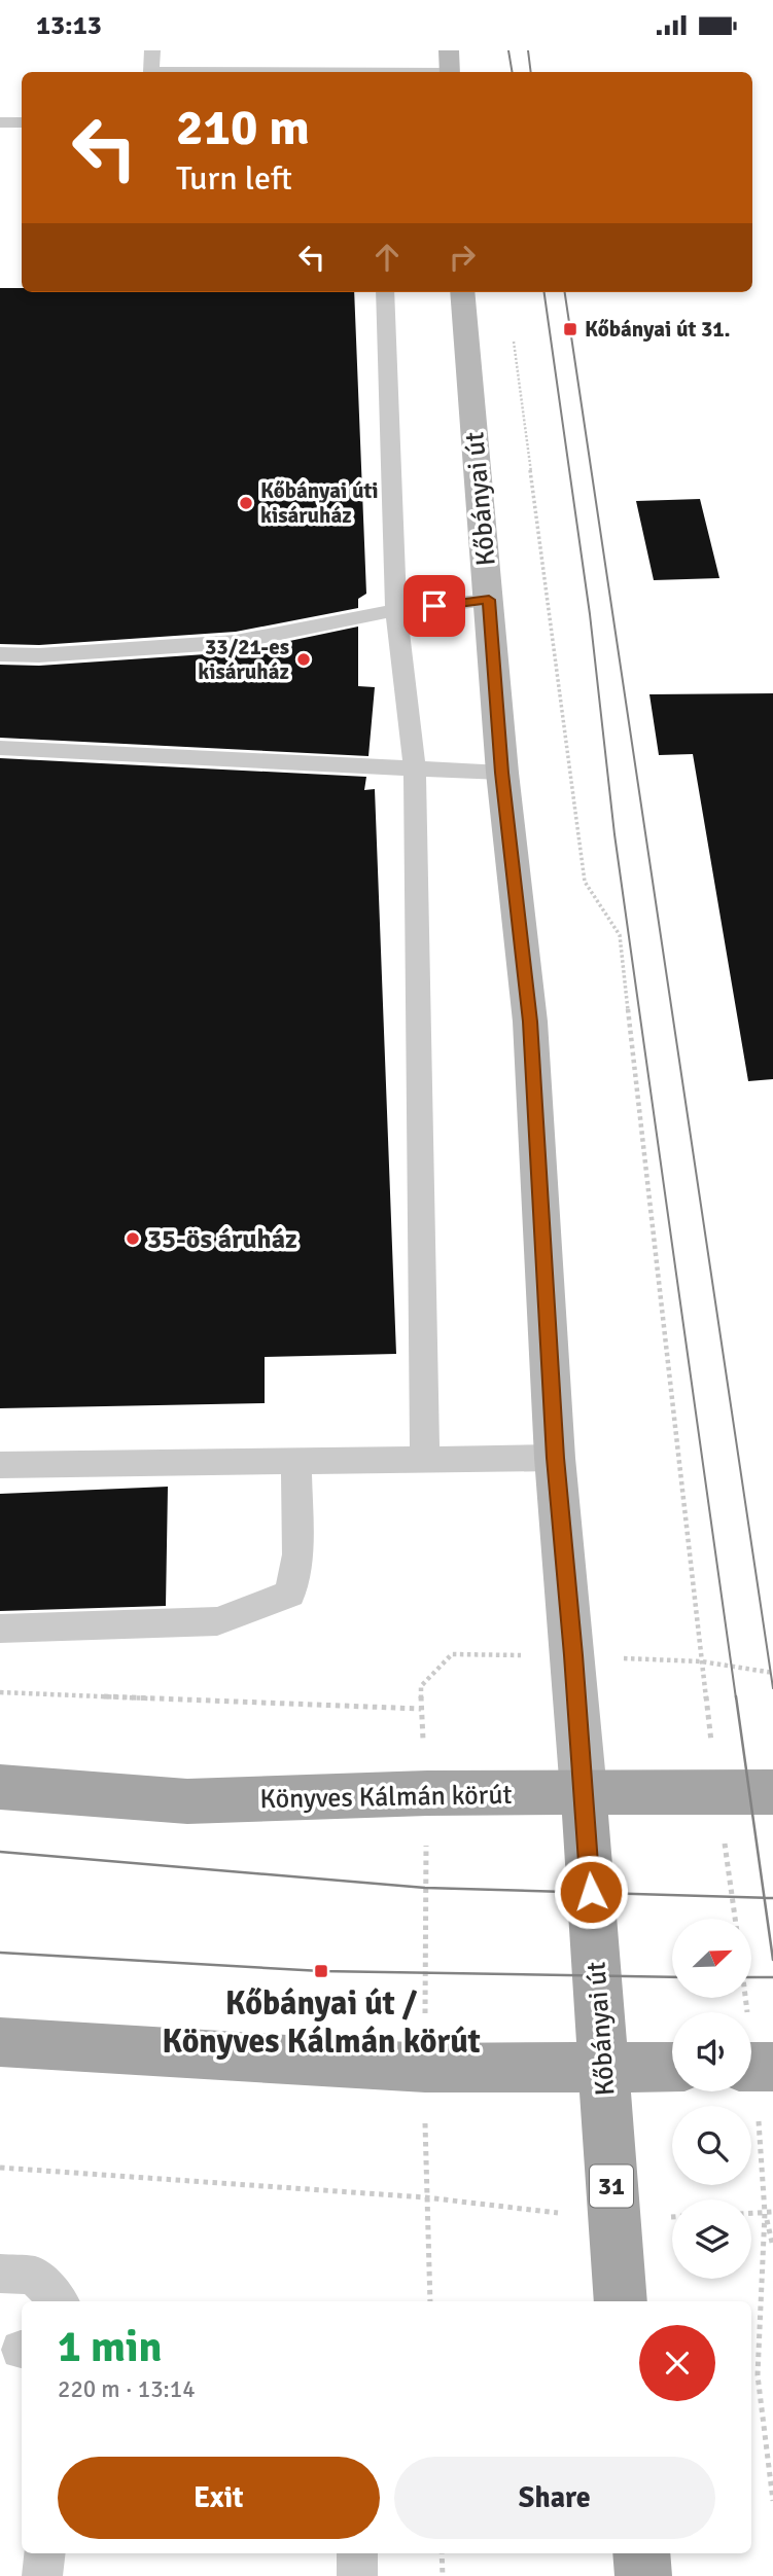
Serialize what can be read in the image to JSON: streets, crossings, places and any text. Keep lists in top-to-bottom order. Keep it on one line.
{"streets":{"main road":["Kőbányai út","Könyves Kálmán körút","31"]},"crossings":[["Kőbányai út","Könyves Kálmán körút"]],"places":{"transit":["Kőbányai út 31.","Kőbányai út / Könyves Kálmán körút"],"other":["Kőbányai úti kisáruház","33/21-es kisáruház","35-ös áruház"]},"north":"top right","page":{"status":"13:13","turn":["210 m","Turn left"],"heading":["1 min","220 m · 13:14"],"buttons":["Exit","Share"]}}
